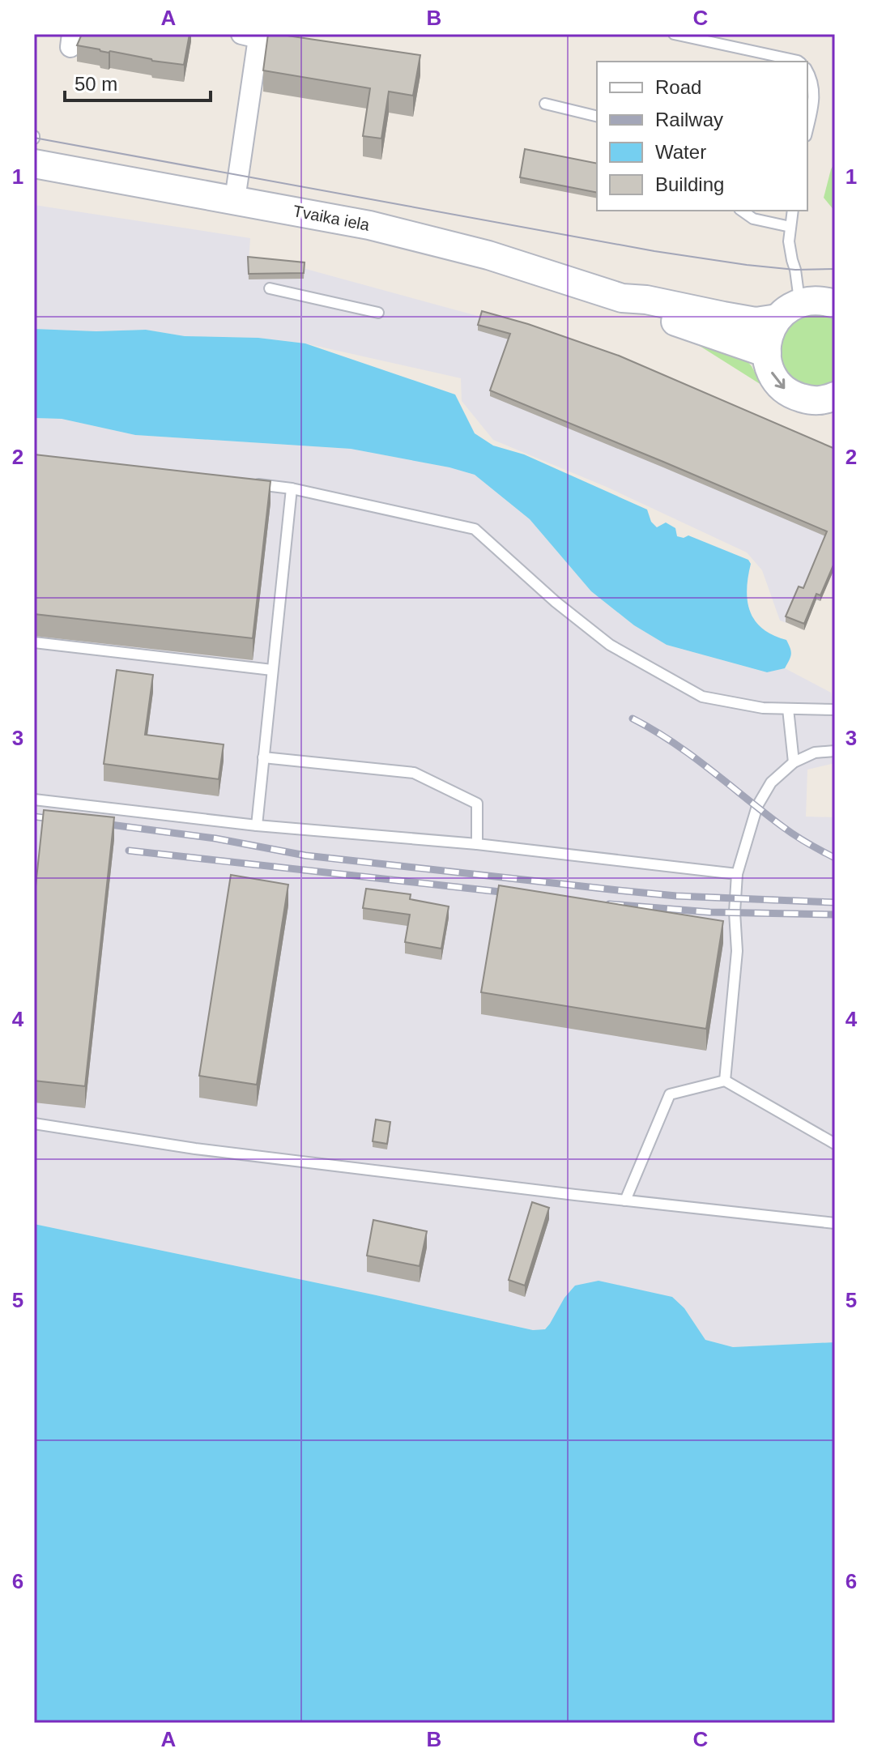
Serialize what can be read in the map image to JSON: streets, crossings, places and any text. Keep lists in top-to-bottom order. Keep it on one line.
{"streets":{"street":["Tvaika iela"]},"legend":["Road","Railway","Water","Building"],"scale_bar":"50 m","grid":{"columns":["A","B","C"],"rows":["1","2","3","4","5","6"]}}
